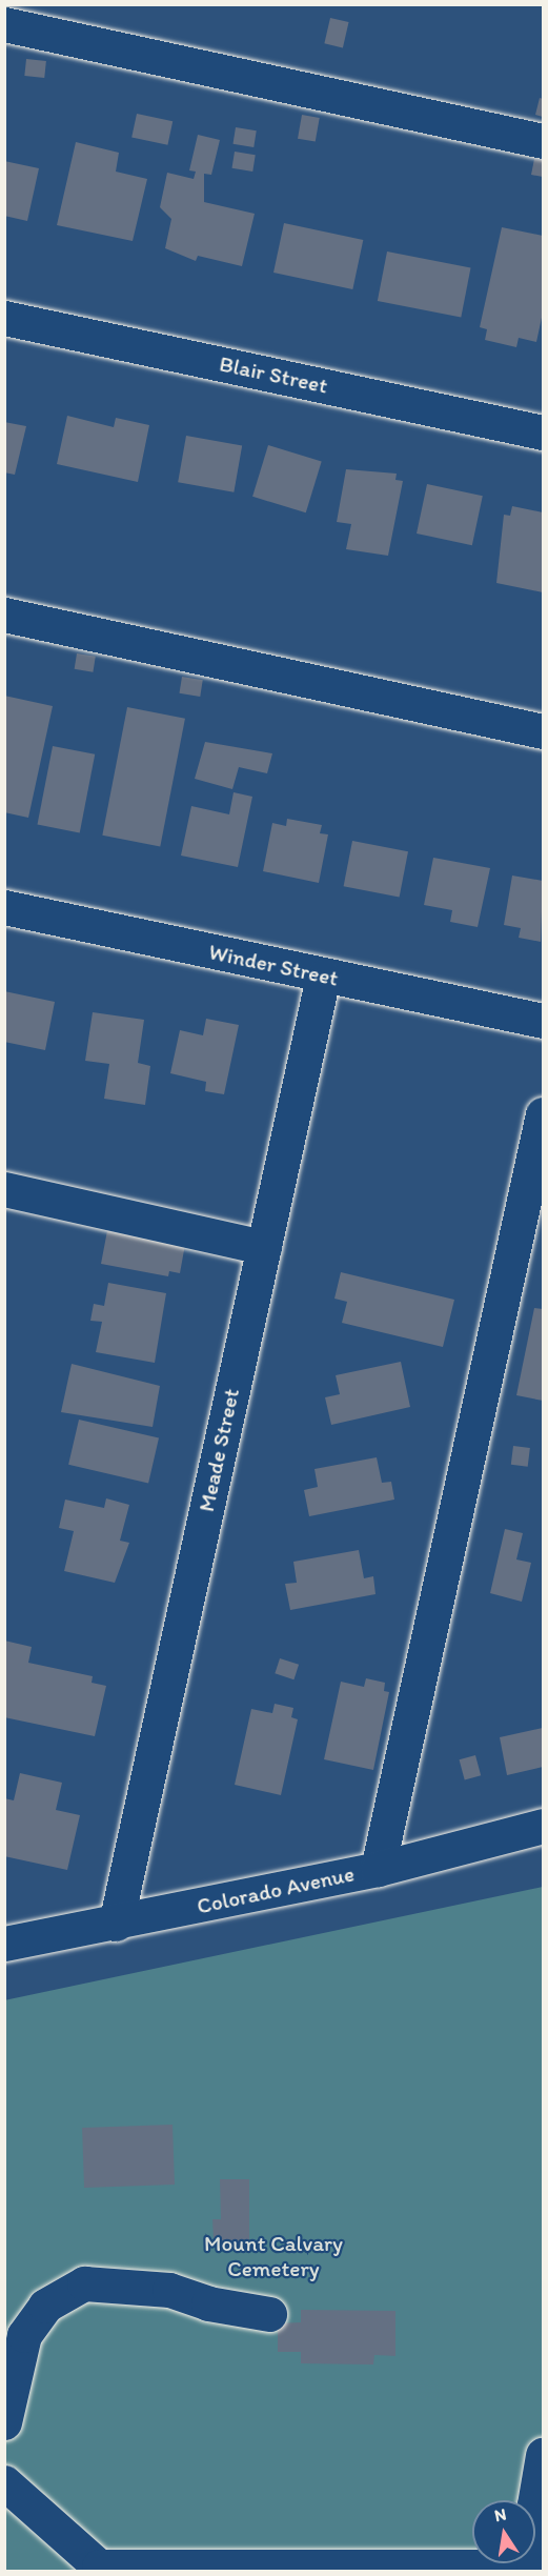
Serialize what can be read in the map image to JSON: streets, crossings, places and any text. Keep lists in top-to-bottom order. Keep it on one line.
{"streets":{"street":["Blair Street","Winder Street","Meade Street","Colorado Avenue"]},"crossings":[["Winder Street","Meade Street"],["Meade Street","Colorado Avenue"]],"parks":["Mount Calvary Cemetery"],"north":"top"}
